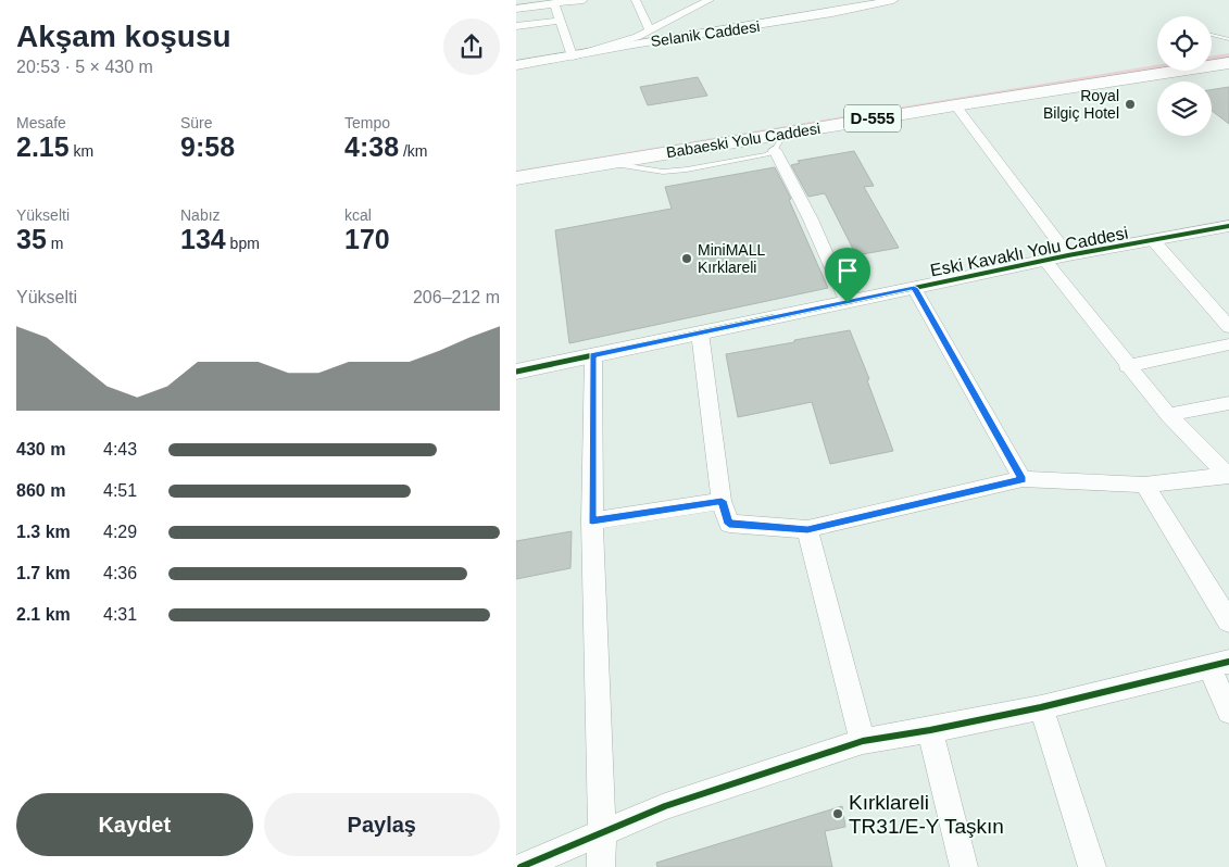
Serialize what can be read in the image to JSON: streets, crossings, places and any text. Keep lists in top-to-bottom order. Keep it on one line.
{"streets":{"highway":["D-555","Babaeski Yolu Caddesi"],"street":["Selanik Caddesi","Eski Kavaklı Yolu Caddesi"]},"places":["Royal Bilgiç Hotel","MiniMALL Kırklareli","Kırklareli TR31/E-Y Taşkın"],"page":{"heading":["Akşam koşusu","20:53 · 5 × 430 m"],"stats":[["Mesafe","2.15 km"],["Süre","9:58"],["Tempo","4:38 /km"],["Yükselti","35 m"],["Nabız","134 bpm"],["kcal","170"]],"chart":["Yükselti","206–212 m"],"list":[{"name":"430 m","note":"4:43"},{"name":"860 m","note":"4:51"},{"name":"1.3 km","note":"4:29"},{"name":"1.7 km","note":"4:36"},{"name":"2.1 km","note":"4:31"}],"buttons":["Kaydet","Paylaş"]}}
